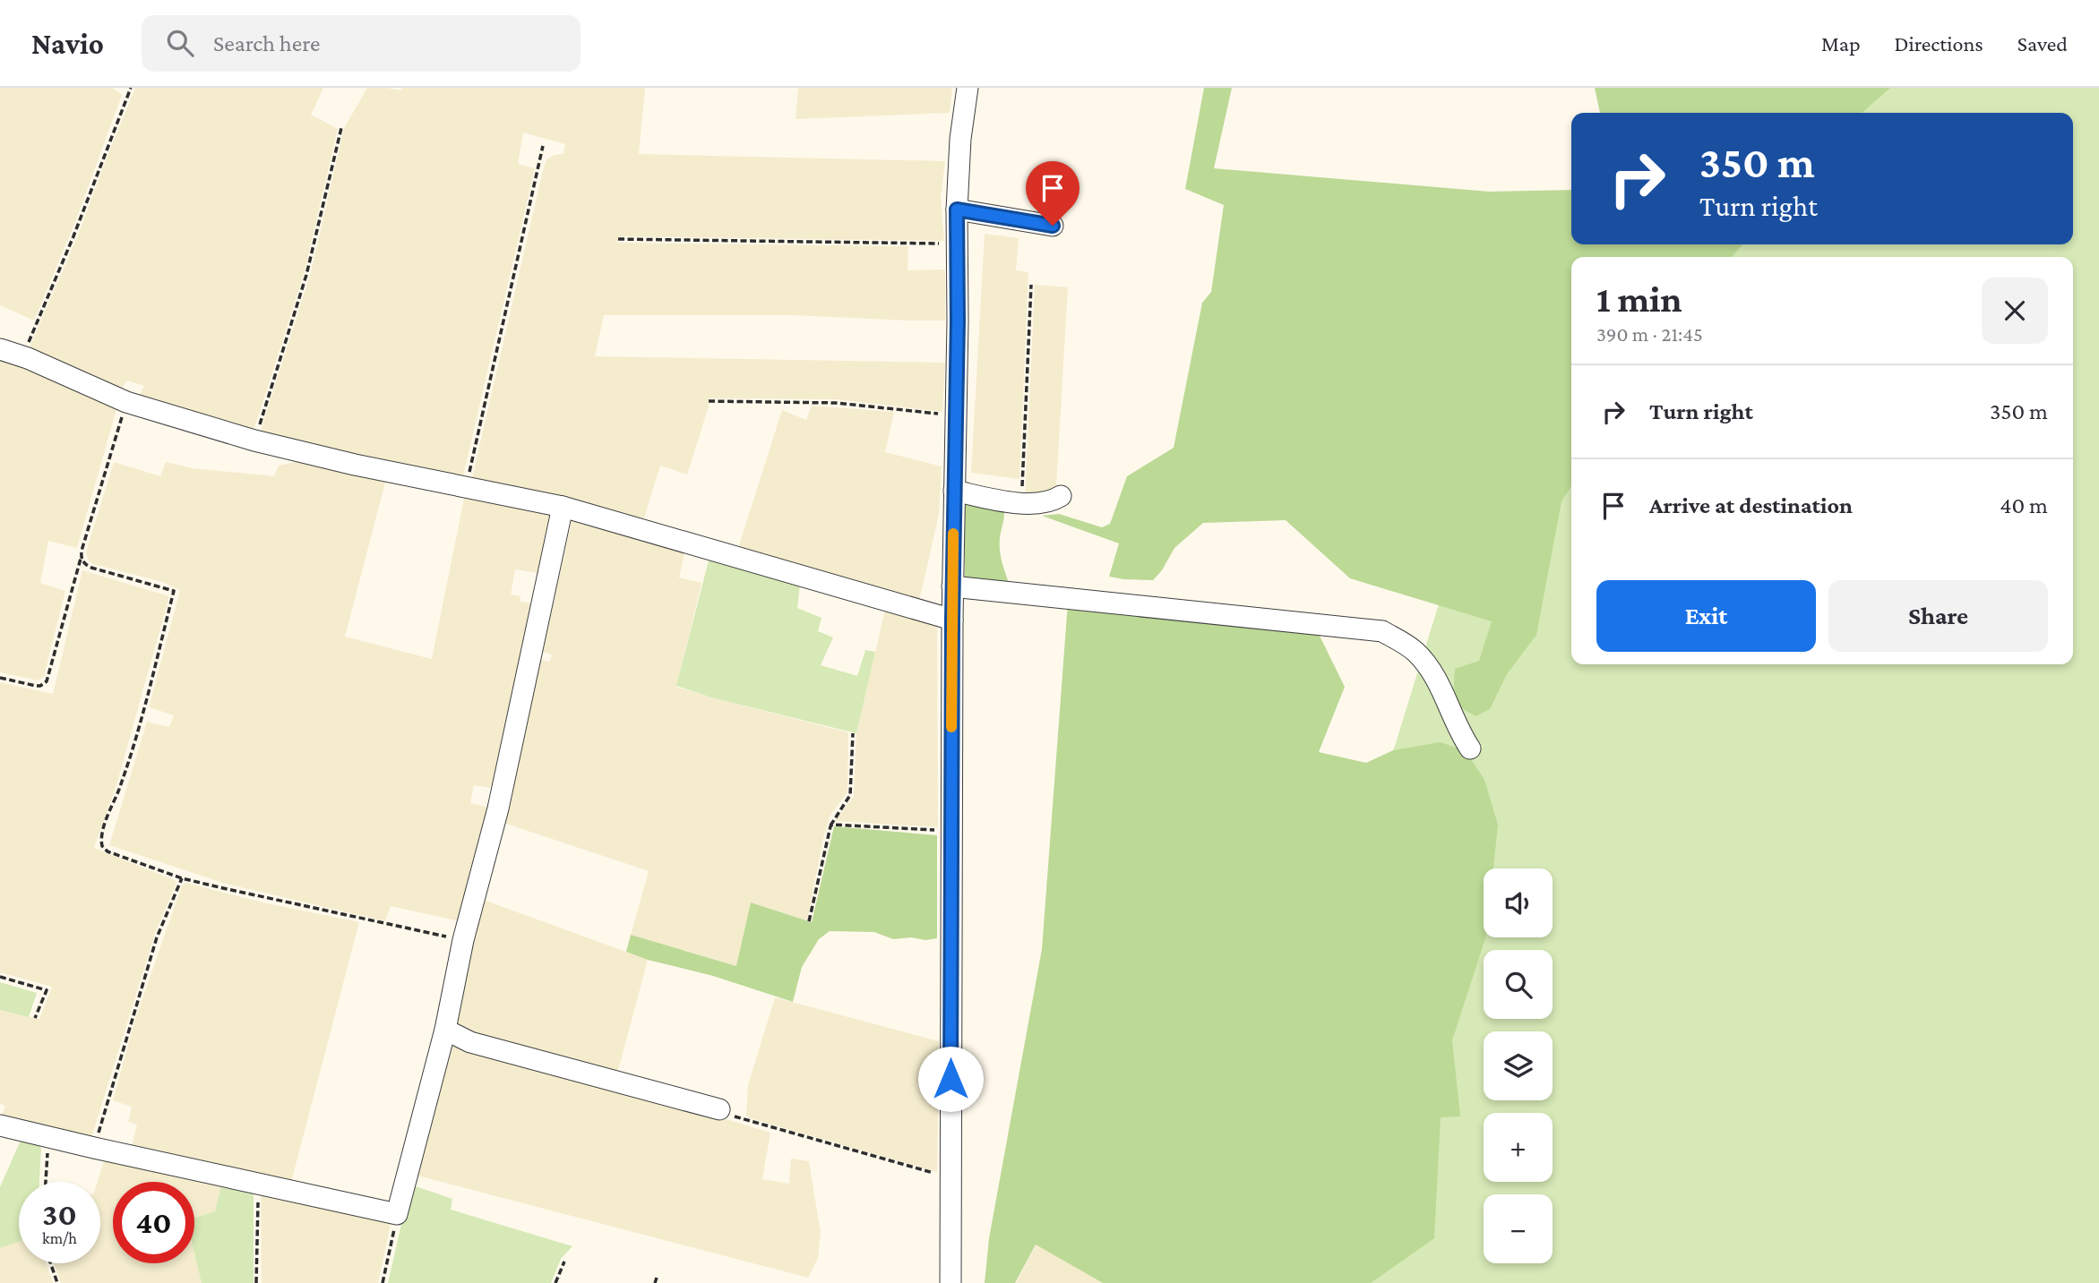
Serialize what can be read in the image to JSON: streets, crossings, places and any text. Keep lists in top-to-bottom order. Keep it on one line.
{"page":{"header":"Navio","search":"Search here","nav":["Map","Directions","Saved"],"turn":["350 m","Turn right"],"heading":["1 min","390 m · 21:45"],"list":[{"name":"Turn right","value":"350 m"},{"name":"Arrive at destination","value":"40 m"}],"buttons":["Exit","Share"],"map_buttons":["+","−"],"speed":"30 km/h","limit":"40"}}
